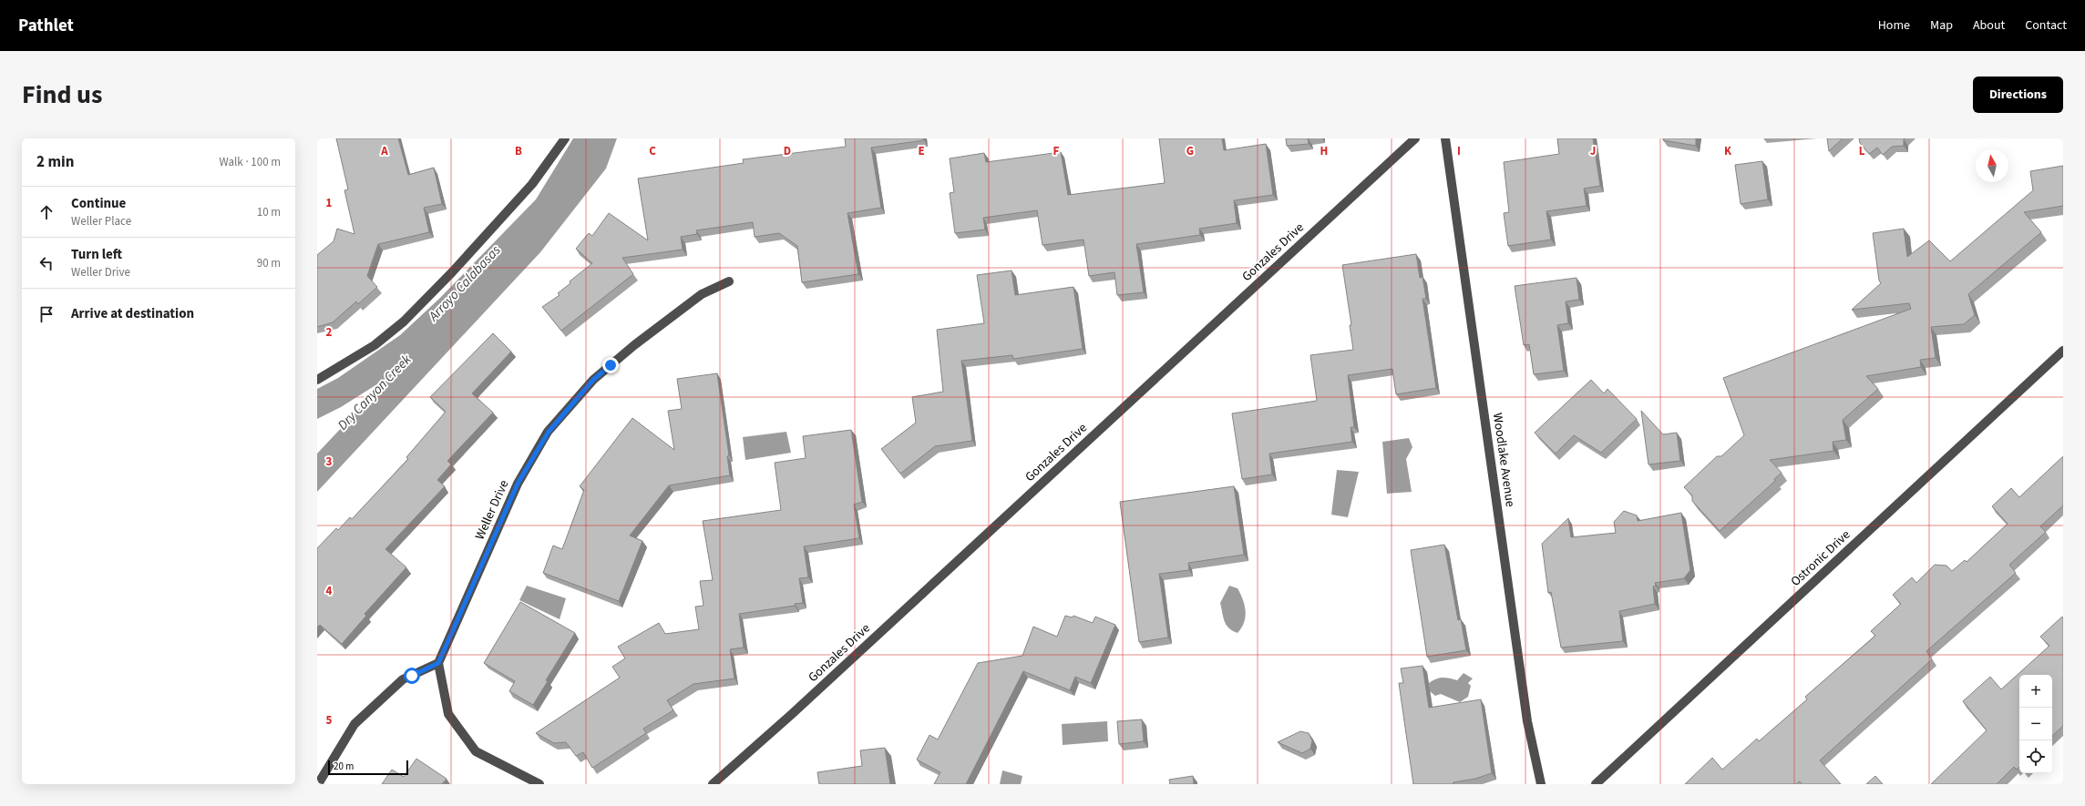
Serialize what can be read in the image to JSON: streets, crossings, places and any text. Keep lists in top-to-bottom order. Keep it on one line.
{"streets":{"street":["Gonzales Drive","Woodlake Avenue","Weller Drive","Ostronic Drive"]},"water":["Arroyo Calabasas","Dry Canyon Creek"],"scale_bar":"20 m","north":"top","page":{"header":"Pathlet","nav":["Home","Map","About","Contact"],"title":"Find us","buttons":"Directions","heading":["2 min","Walk · 100 m"],"list":[["Continue","Weller Place","10 m"],["Turn left","Weller Drive","90 m"],"Arrive at destination"],"map_buttons":["+","−"],"scale":"20 m"},"grid":{"columns":["A","B","C","D","E","F","G","H","I","J","K","L"],"rows":["1","2","3","4","5"]}}
